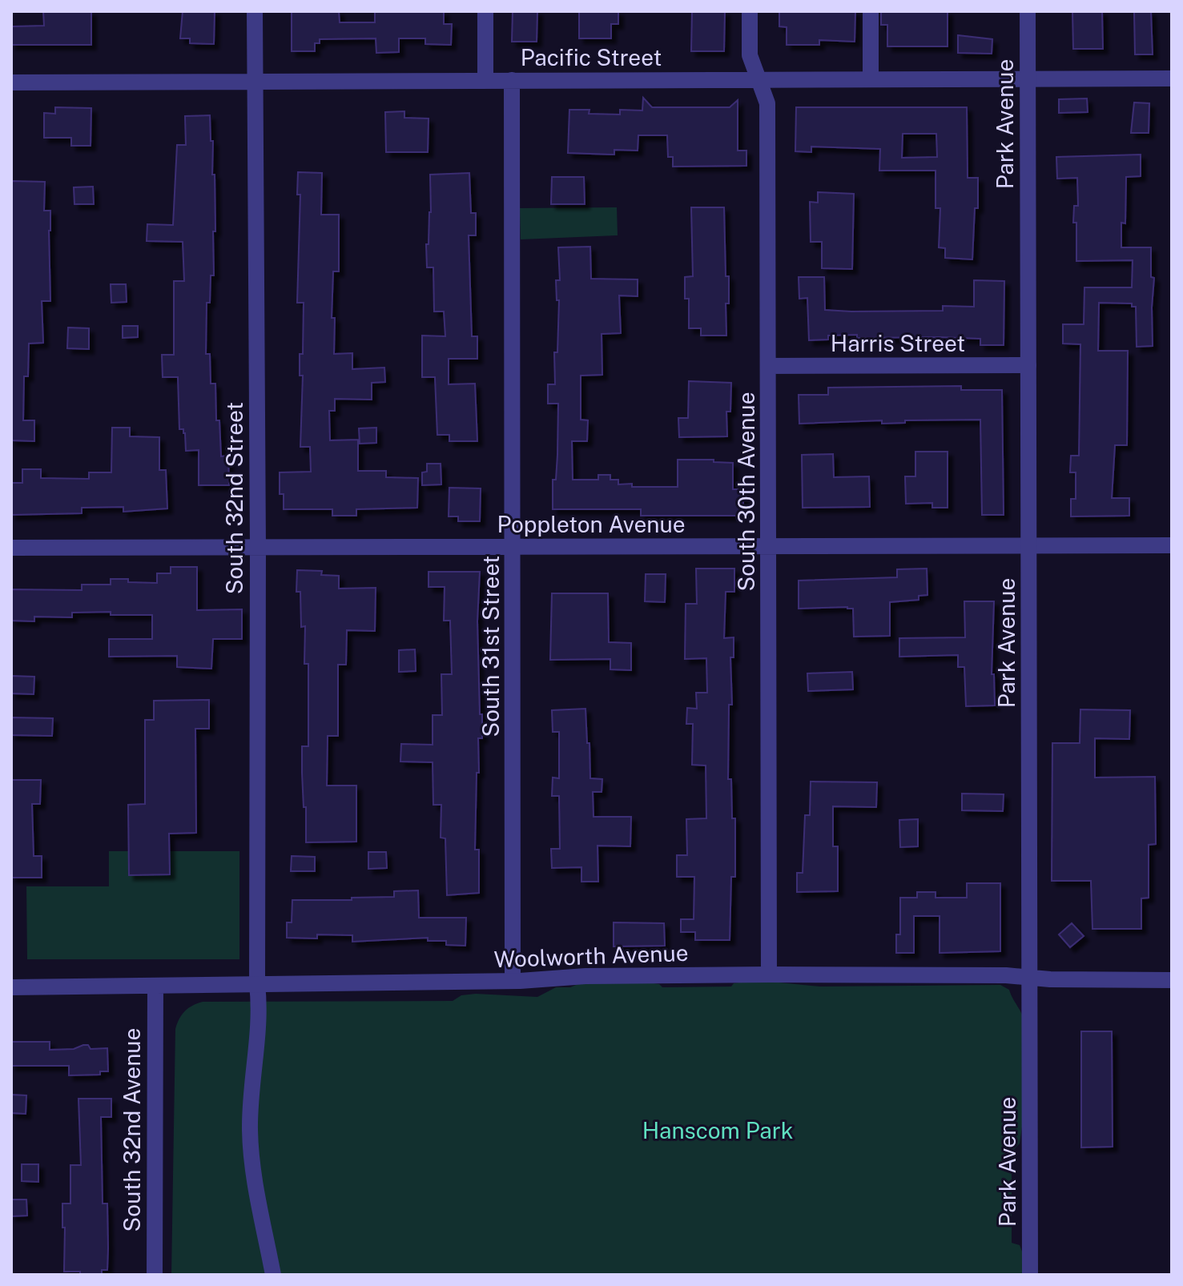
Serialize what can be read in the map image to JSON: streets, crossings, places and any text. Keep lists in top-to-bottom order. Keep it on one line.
{"streets":{"street":["Pacific Street","Park Avenue","Harris Street","South 30th Avenue","South 32nd Street","Poppleton Avenue","South 31st Street","Woolworth Avenue","South 32nd Avenue"]},"crossings":[["Pacific Street","Park Avenue"],["Pacific Street","South 30th Avenue"],["Pacific Street","South 32nd Street"],["Pacific Street","South 31st Street"],["Park Avenue","Harris Street"],["Park Avenue","Poppleton Avenue"],["Park Avenue","Woolworth Avenue"],["Harris Street","South 30th Avenue"],["South 30th Avenue","Poppleton Avenue"],["South 30th Avenue","Woolworth Avenue"],["South 32nd Street","Poppleton Avenue"],["South 32nd Street","Woolworth Avenue"],["Poppleton Avenue","South 31st Street"],["South 31st Street","Woolworth Avenue"],["Woolworth Avenue","South 32nd Avenue"]],"parks":["Hanscom Park"]}
